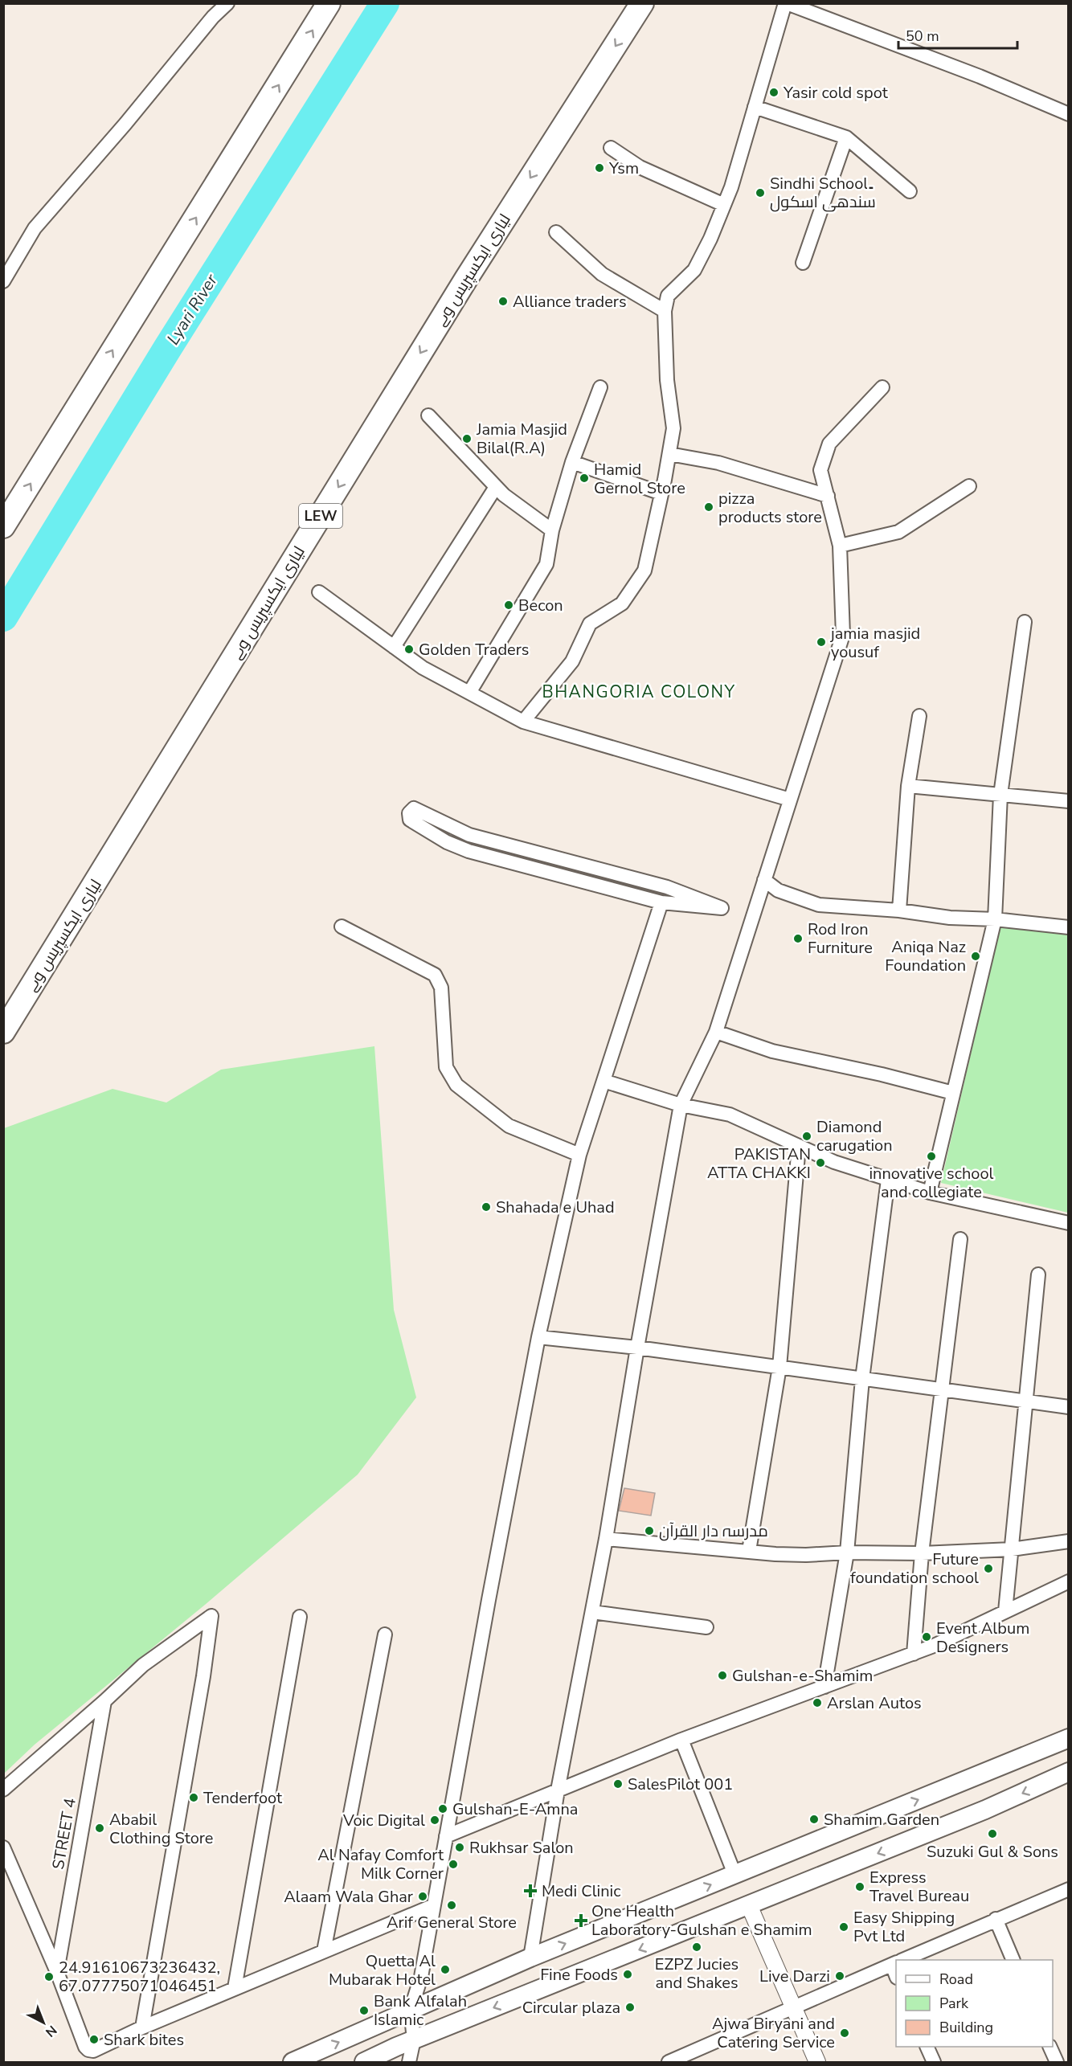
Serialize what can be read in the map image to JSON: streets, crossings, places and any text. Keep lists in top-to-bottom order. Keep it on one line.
{"streets":{"highway":["لیاری ایکسپریس وے","LEW"],"street":["STREET 4"]},"one_way":["لیاری ایکسپریس وے"],"districts":["BHANGORIA COLONY"],"water":["Lyari River"],"places":{"other":["Yasir cold spot","Ysm","Sindhi School۔ سندھی اسکول","Alliance traders","Jamia Masjid Bilal(R.A)","Hamid Gernol Store","pizza products store","Becon","jamia masjid yousuf","Golden Traders","Rod Iron Furniture","Aniqa Naz Foundation","Diamond carugation","innovative school and collegiate","PAKISTAN ATTA CHAKKI","Shahada e Uhad","مدرسہ دار القرآن","Future foundation school","Event Album Designers","Gulshan-e-Shamim","Arslan Autos","SalesPilot 001","Tenderfoot","Gulshan-E-Amna","Shamim Garden","Voic Digital","Ababil Clothing Store","Suzuki Gul & Sons","Rukhsar Salon","Al Nafay Comfort Milk Corner","Express Travel Bureau","Alaam Wala Ghar","Arif General Store","Easy Shipping Pvt Ltd","EZPZ Jucies and Shakes","Quetta Al Mubarak Hotel","Fine Foods","Live Darzi","24.91610673236432, 67.07775071046451","Circular plaza","Bank Alfalah Islamic","Ajwa Biryani and Catering Service","Shark bites"],"health":["Medi Clinic","One Health Laboratory-Gulshan e Shamim"]},"legend":["Road","Park","Building"],"scale_bar":"50 m","north":"bottom right"}
